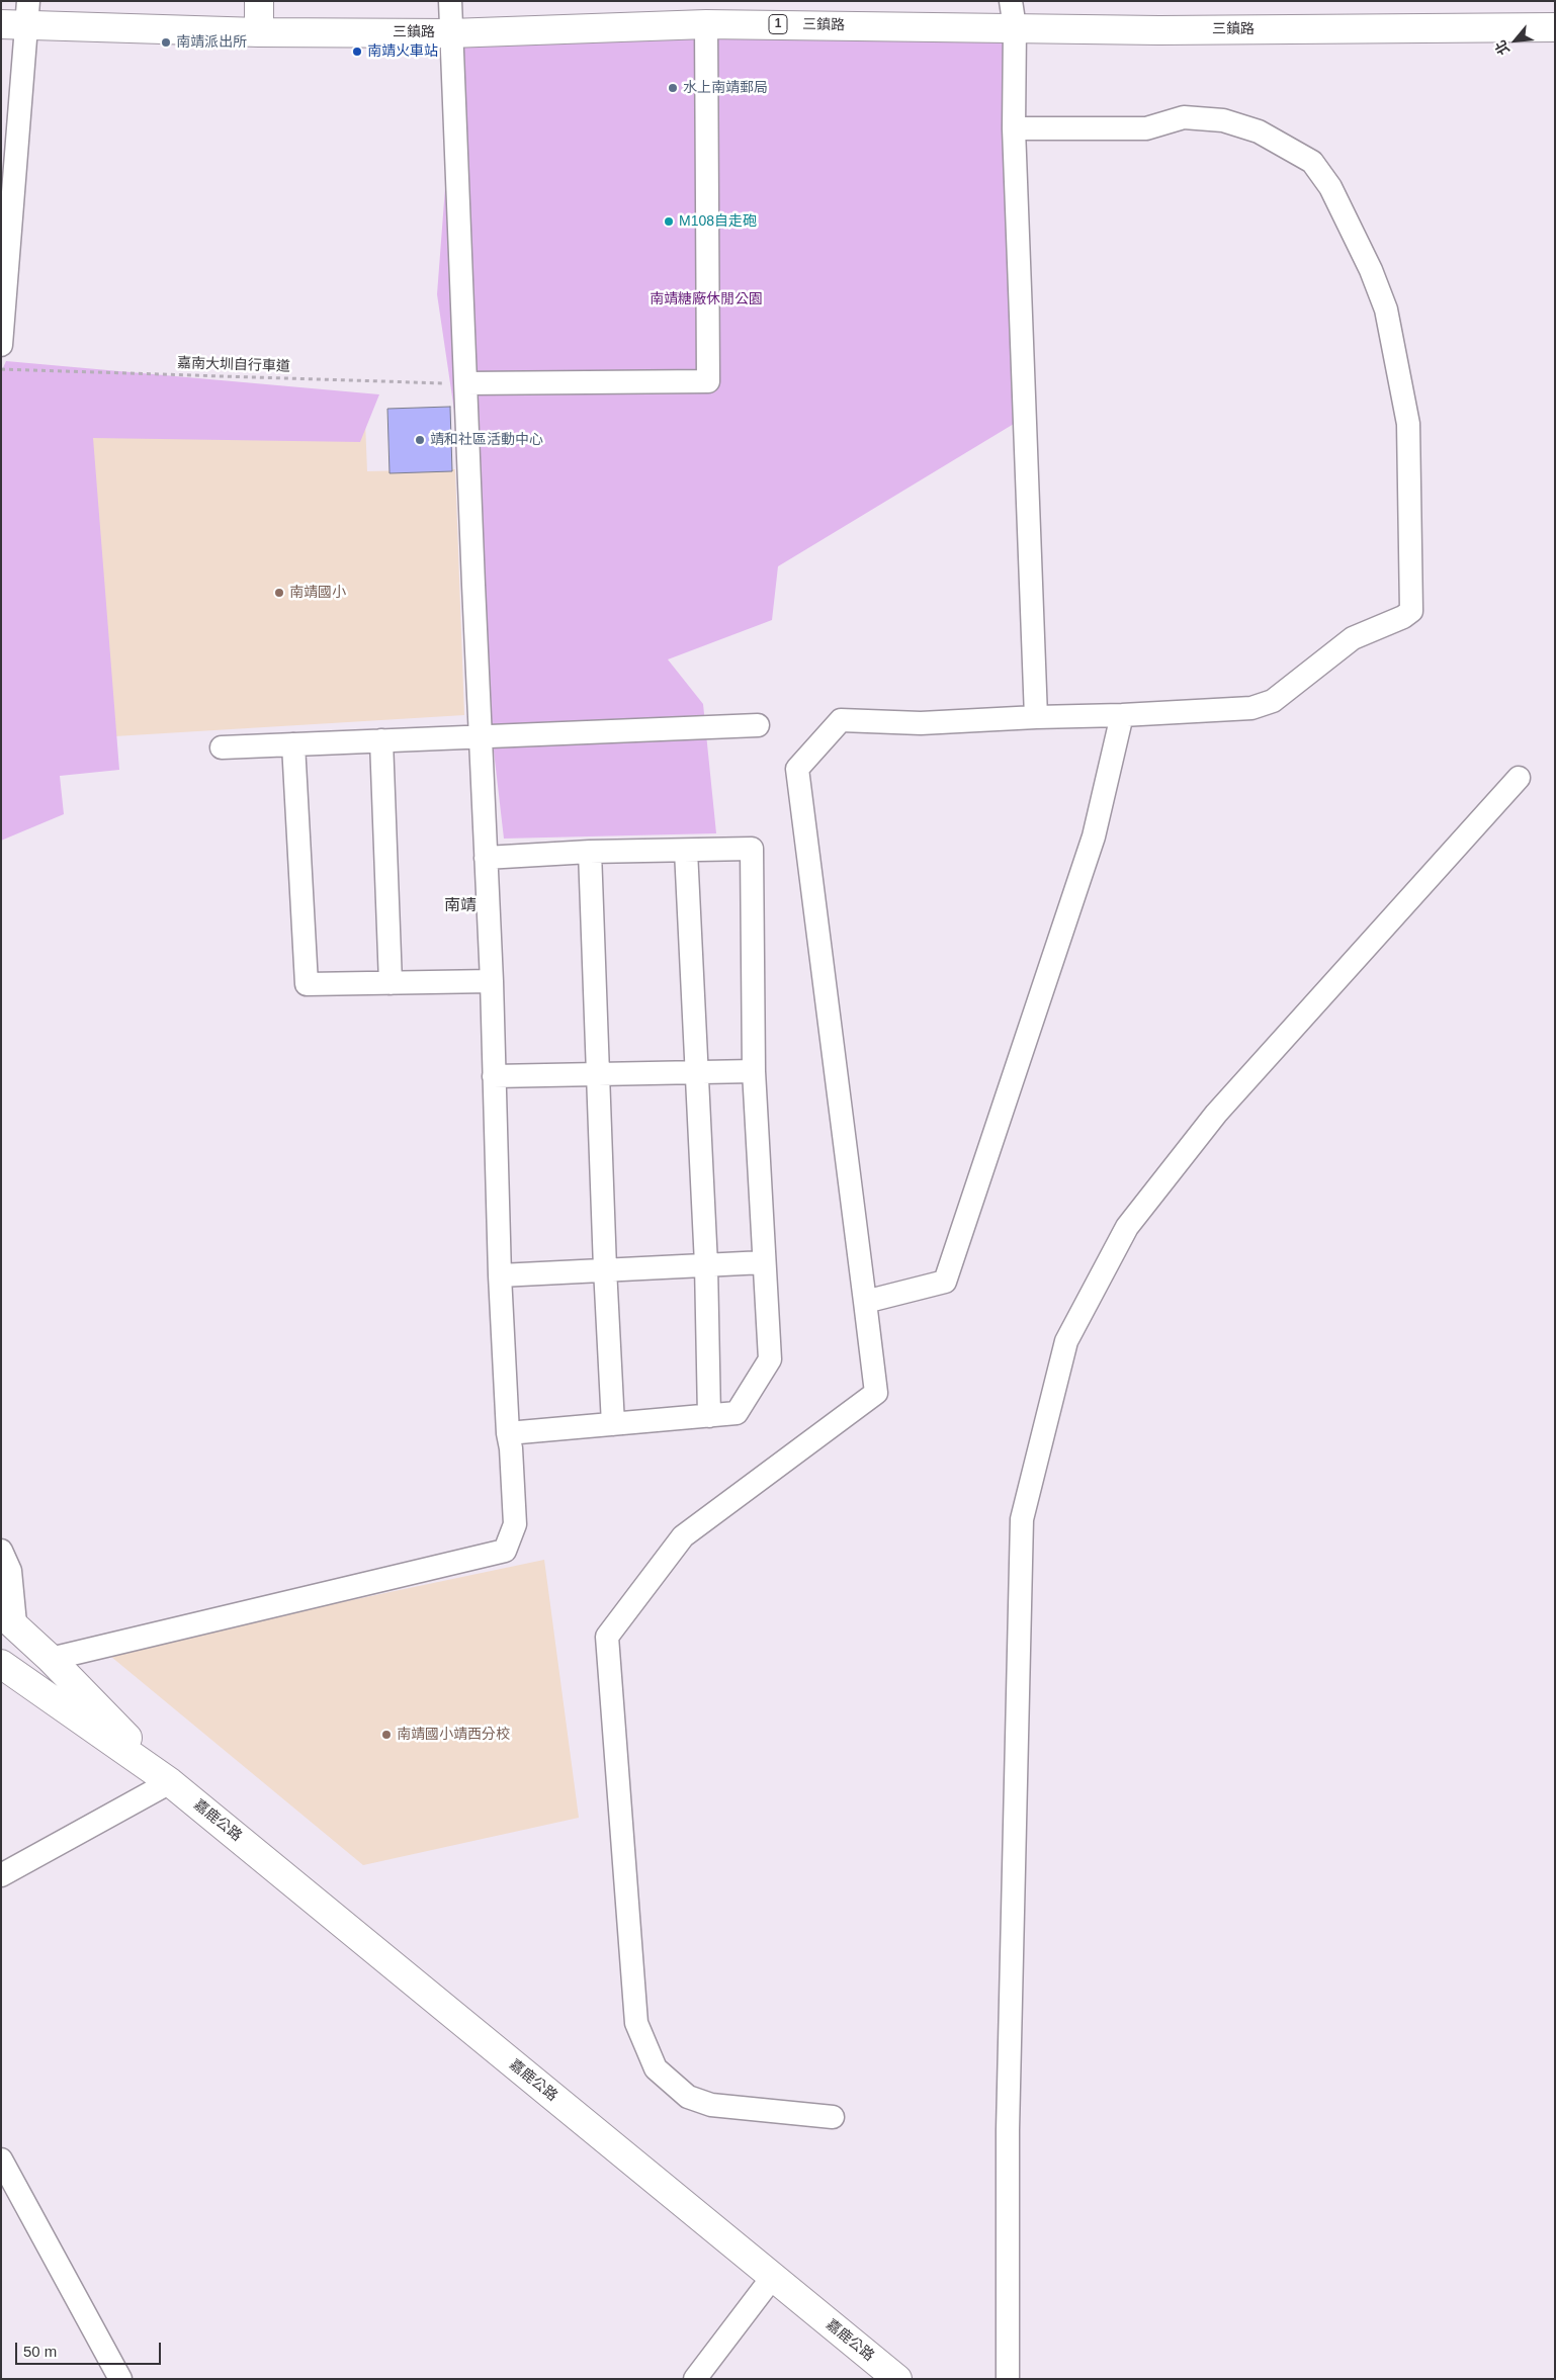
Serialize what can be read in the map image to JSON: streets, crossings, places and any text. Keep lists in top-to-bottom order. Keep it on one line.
{"streets":{"main road":["1","三鎮路","嘉鹿公路"],"path":["嘉南大圳自行車道"]},"districts":["南靖"],"parks":["南靖糖廠休閒公園"],"places":["南靖派出所","南靖火車站","水上南靖郵局","M108自走砲","靖和社區活動中心","南靖國小","南靖國小靖西分校"],"scale_bar":"50 m","north":"bottom left"}
